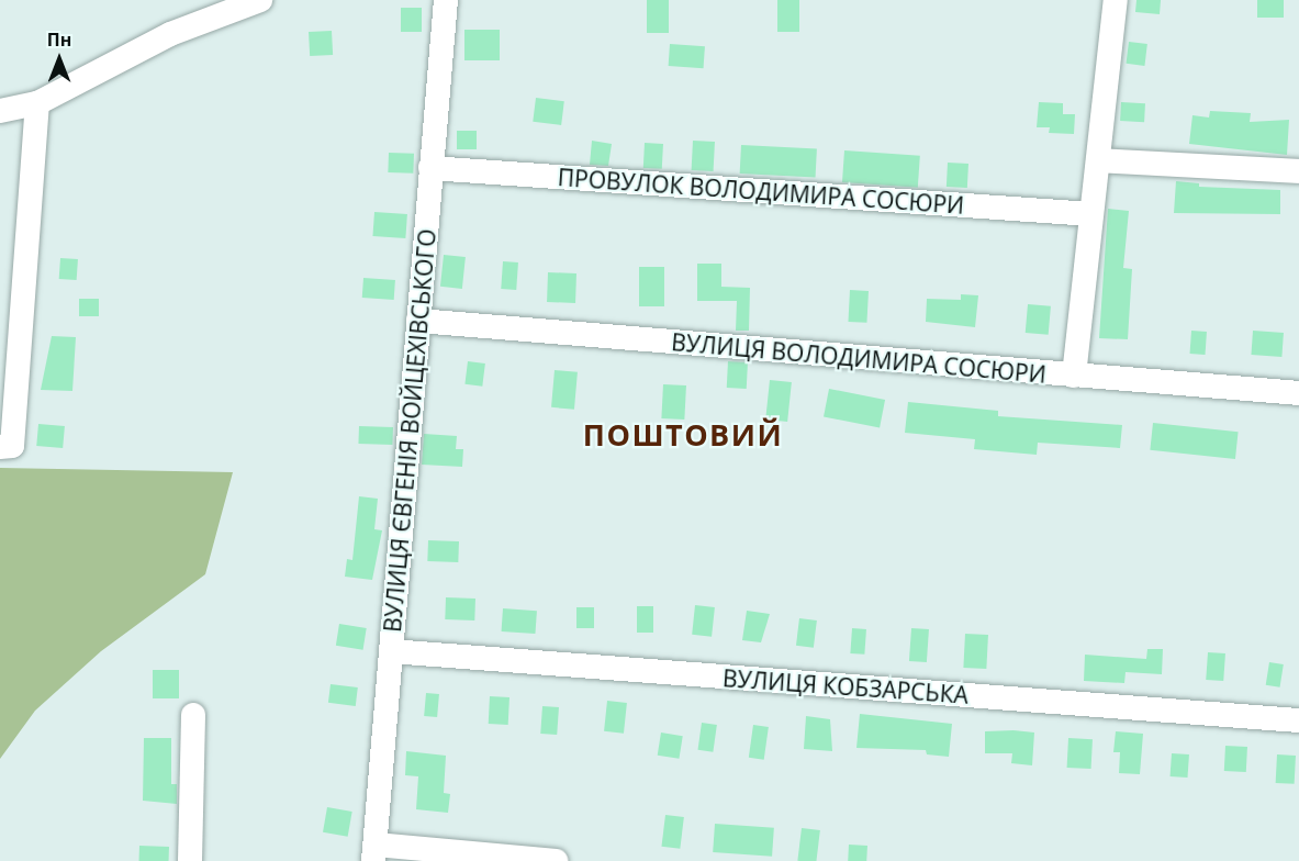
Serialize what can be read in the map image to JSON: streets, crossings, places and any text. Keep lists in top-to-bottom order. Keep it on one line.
{"streets":{"street":["ПРОВУЛОК ВОЛОДИМИРА СОСЮРИ","ВУЛИЦЯ ВОЛОДИМИРА СОСЮРИ","ВУЛИЦЯ ЄВГЕНІЯ ВОЙЦЕХІВСЬКОГО","ВУЛИЦЯ КОБЗАРСЬКА"]},"crossings":[["ПРОВУЛОК ВОЛОДИМИРА СОСЮРИ","ВУЛИЦЯ ЄВГЕНІЯ ВОЙЦЕХІВСЬКОГО"],["ВУЛИЦЯ ВОЛОДИМИРА СОСЮРИ","ВУЛИЦЯ ЄВГЕНІЯ ВОЙЦЕХІВСЬКОГО"],["ВУЛИЦЯ ЄВГЕНІЯ ВОЙЦЕХІВСЬКОГО","ВУЛИЦЯ КОБЗАРСЬКА"]],"districts":["ПОШТОВИЙ"],"north":"top"}
